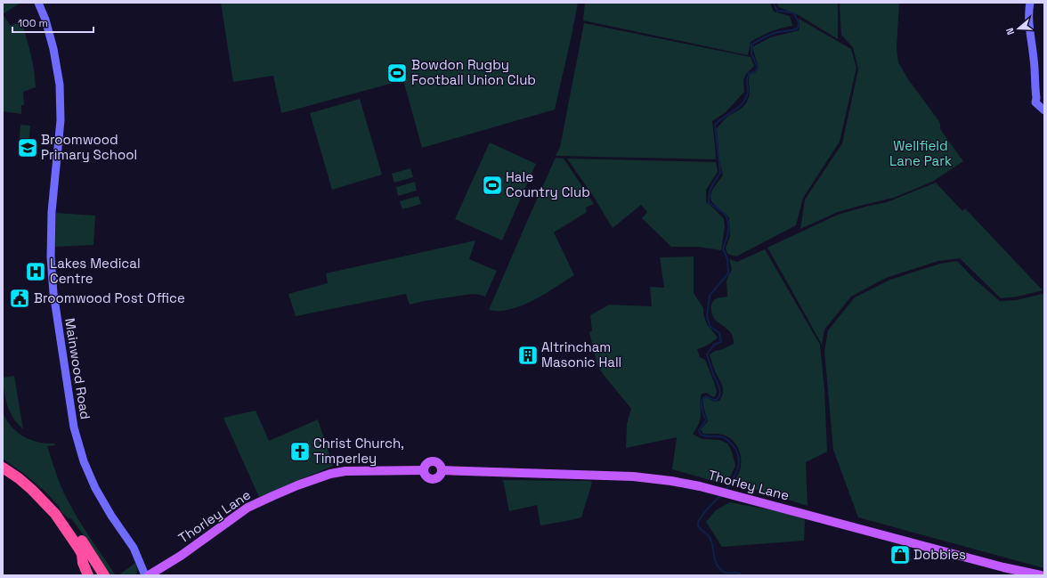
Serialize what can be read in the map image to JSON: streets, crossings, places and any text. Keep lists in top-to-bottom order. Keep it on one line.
{"streets":{"main road":["Thorley Lane"],"street":["Mainwood Road"]},"parks":["Wellfield Lane Park"],"places":{"sports":["Bowdon Rugby Football Union Club","Hale Country Club"],"school or university":["Broomwood Primary School"],"hospital":["Lakes Medical Centre"],"public building":["Broomwood Post Office"],"building":["Altrincham Masonic Hall"],"church":["Christ Church, Timperley"],"shop":["Dobbies"]},"scale_bar":"100 m","north":"left"}
